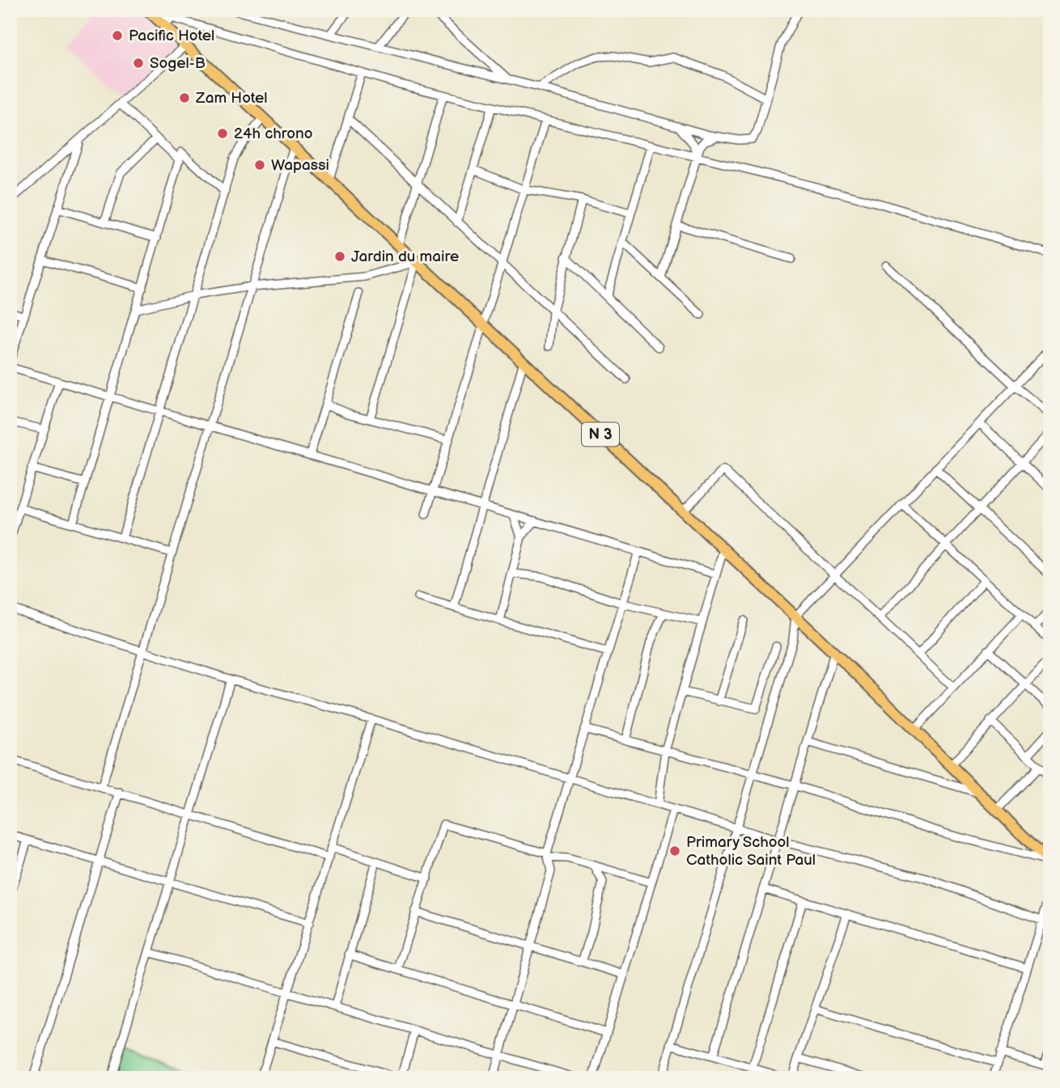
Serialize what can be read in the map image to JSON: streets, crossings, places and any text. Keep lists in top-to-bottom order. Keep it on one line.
{"streets":{"main road":["N 3"]},"places":["Pacific Hotel","Sogel-B","Zam Hotel","24h chrono","Wapassi","Jardin du maire","Primary School Catholic Saint Paul"]}
